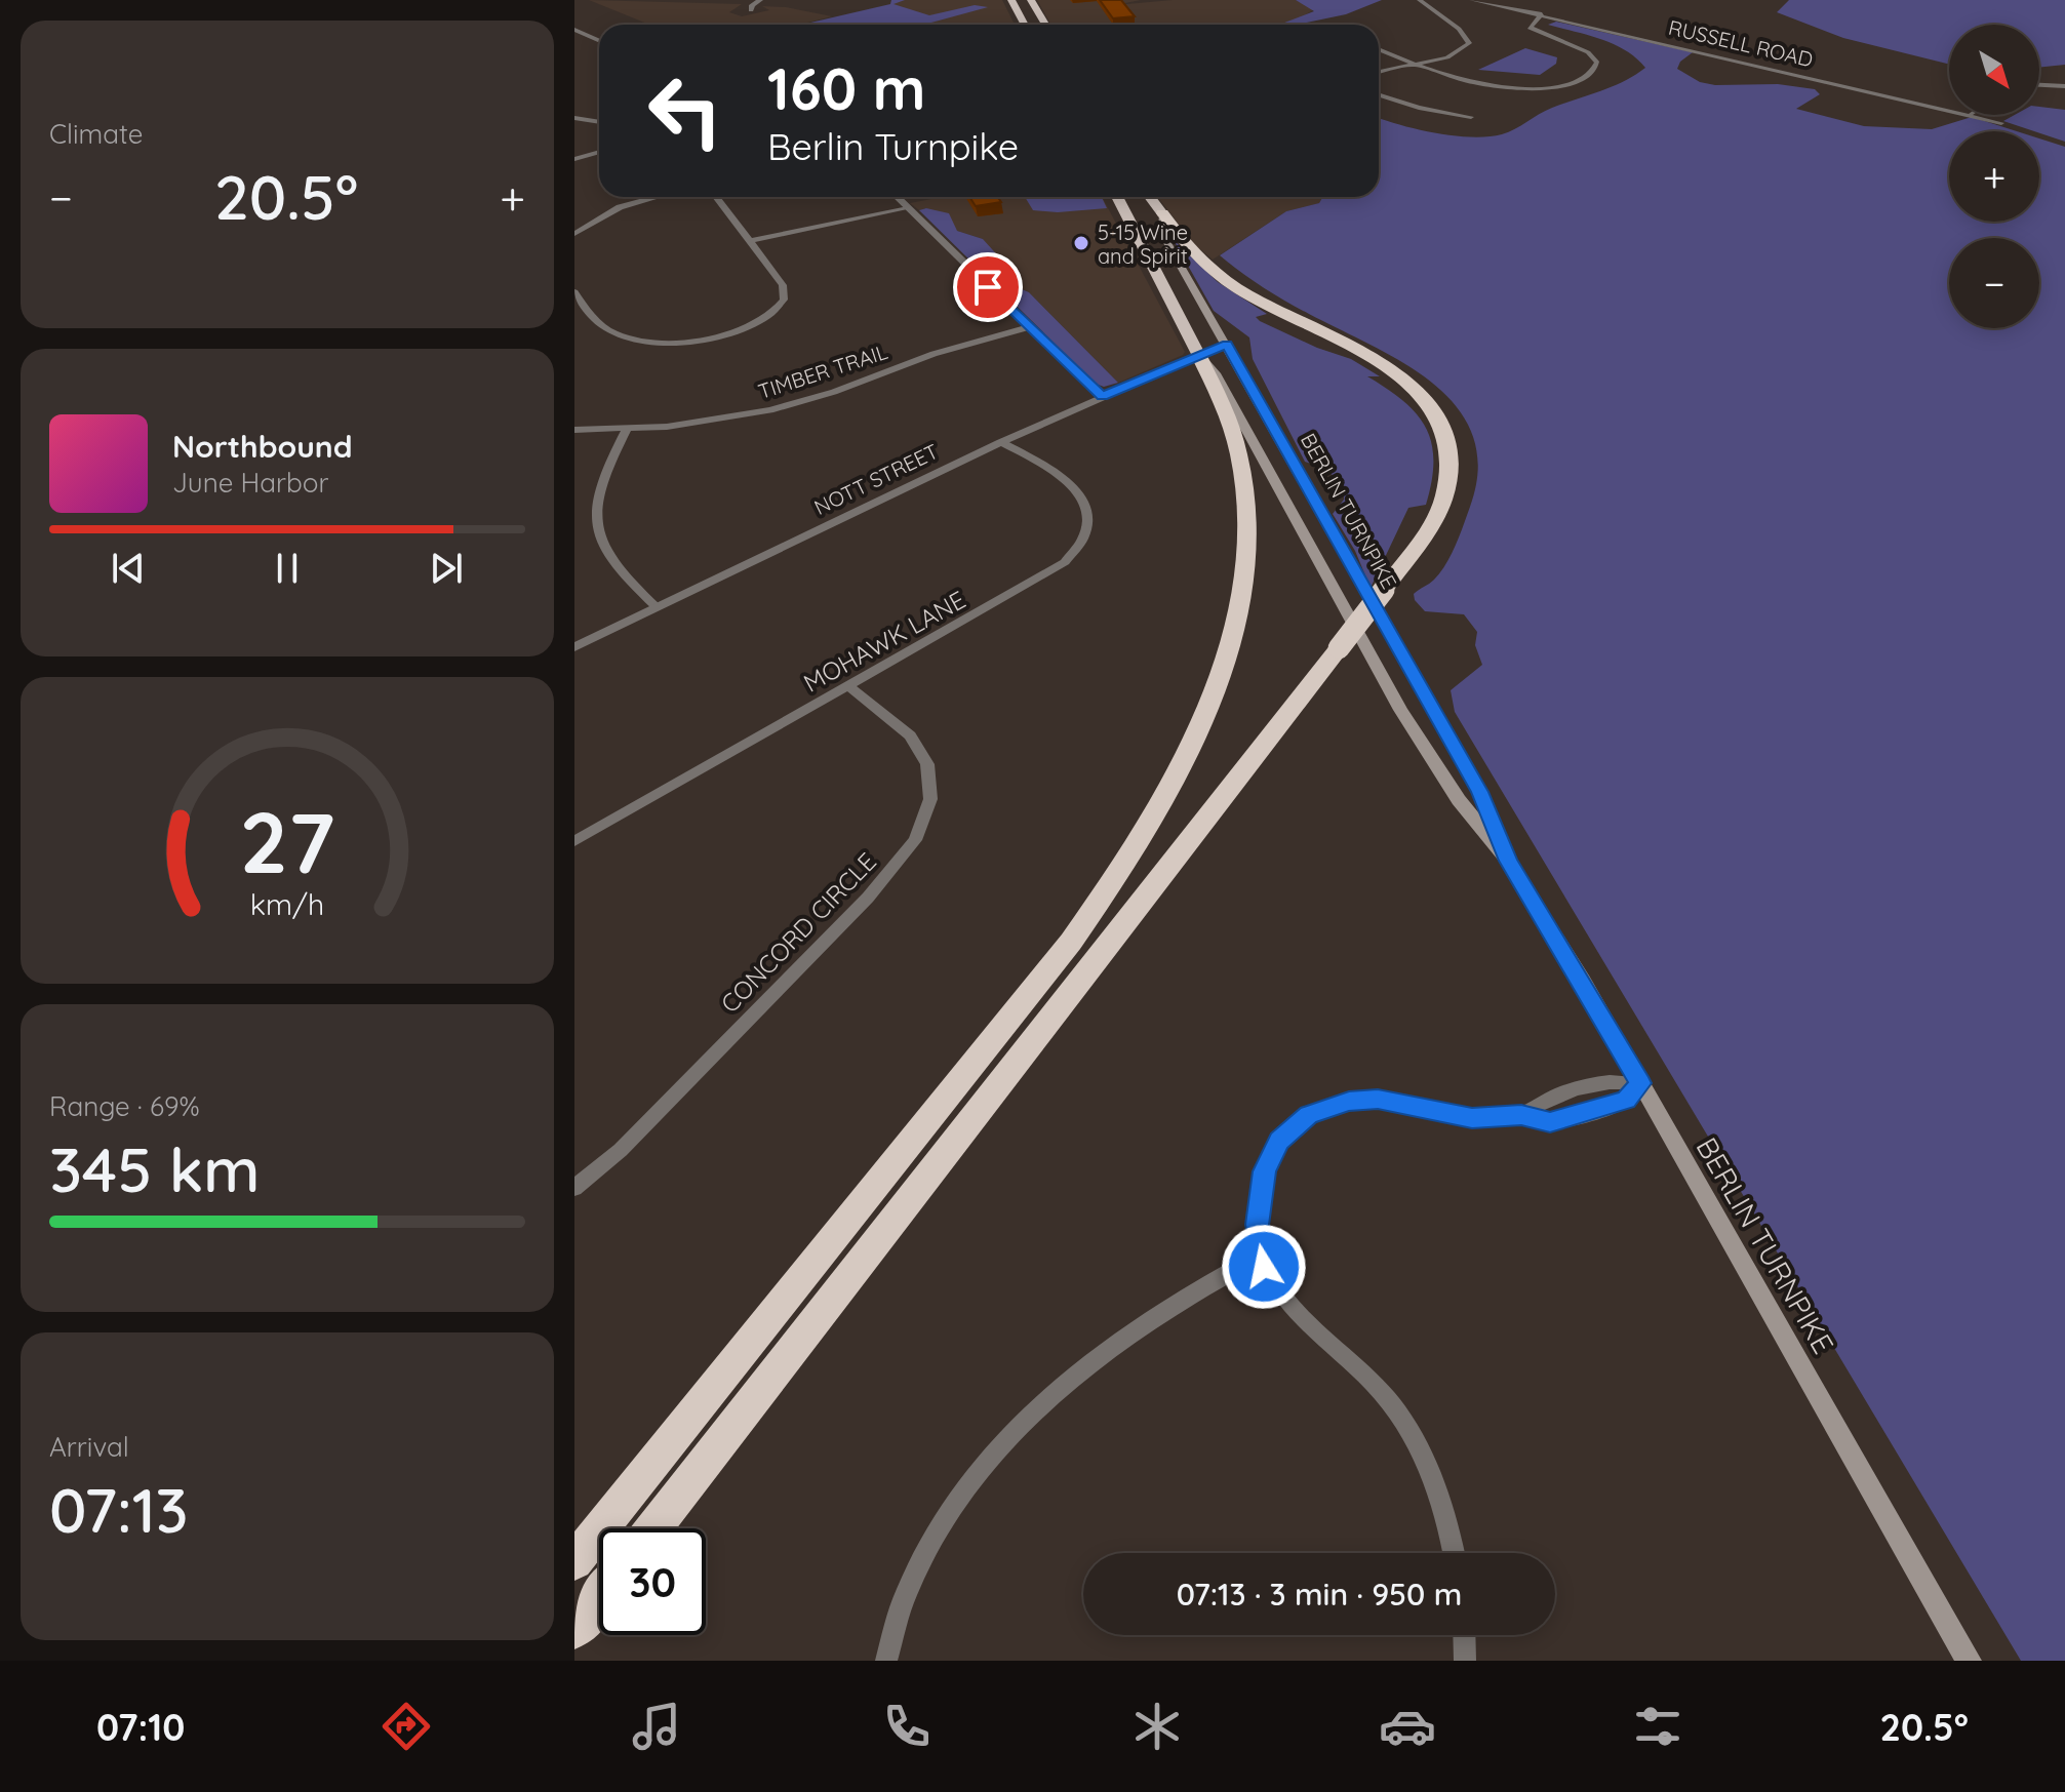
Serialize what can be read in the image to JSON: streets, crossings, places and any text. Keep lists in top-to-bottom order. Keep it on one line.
{"streets":{"highway":["BERLIN TURNPIKE"],"street":["RUSSELL ROAD","TIMBER TRAIL","NOTT STREET","MOHAWK LANE","CONCORD CIRCLE"]},"crossings":[["NOTT STREET","BERLIN TURNPIKE"],["NOTT STREET","MOHAWK LANE"],["MOHAWK LANE","CONCORD CIRCLE"]],"places":["5-15 Wine and Spirit"],"north":"bottom right","page":{"tile":["Climate",["Range · 69%","345 km"],["Arrival","07:13"]],"map_buttons":["+","−"],"turn":["160 m","Berlin Turnpike"],"heat":["−","20.5°","+"],"song":["Northbound","June Harbor"],"limit":"30","trip":"07:13 · 3 min · 950 m","tabs":["07:10","20.5°"],"gauge":["27","km/h"]}}
